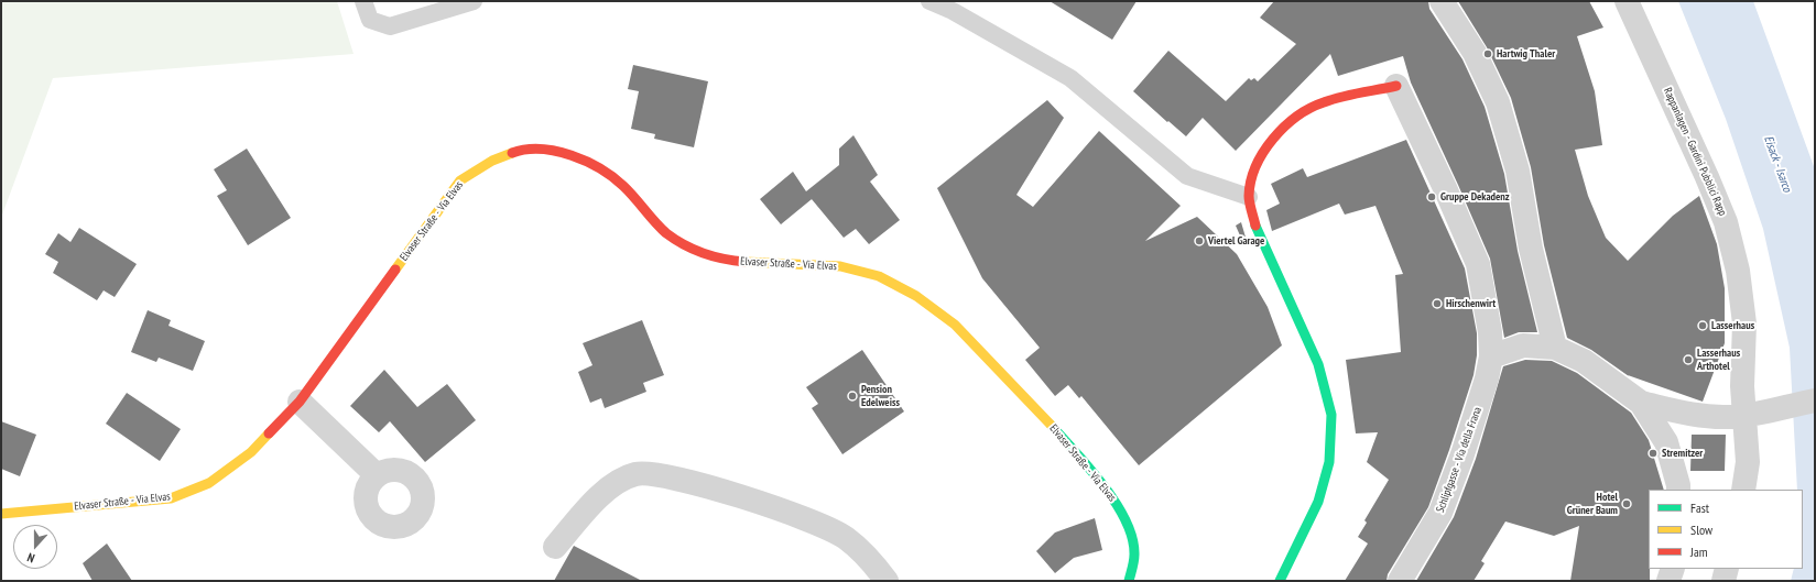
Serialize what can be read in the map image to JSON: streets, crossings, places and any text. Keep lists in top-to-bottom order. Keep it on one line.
{"streets":{"street":["Rappanlagen - Gardini Pubblici Rapp","Elvaser Straße - Via Elvas","Schlipfgasse - Via della Frana"]},"water":["Eisack - Isarco"],"places":["Hartwig Thaler","Gruppe Dekadenz","Viertel Garage","Hirschenwirt","Lasserhaus","Lasserhaus Arthotel","Pension Edelweiss","Stremitzer","Hotel Grüner Baum"],"legend":["Fast","Slow","Jam"],"north":"bottom"}
